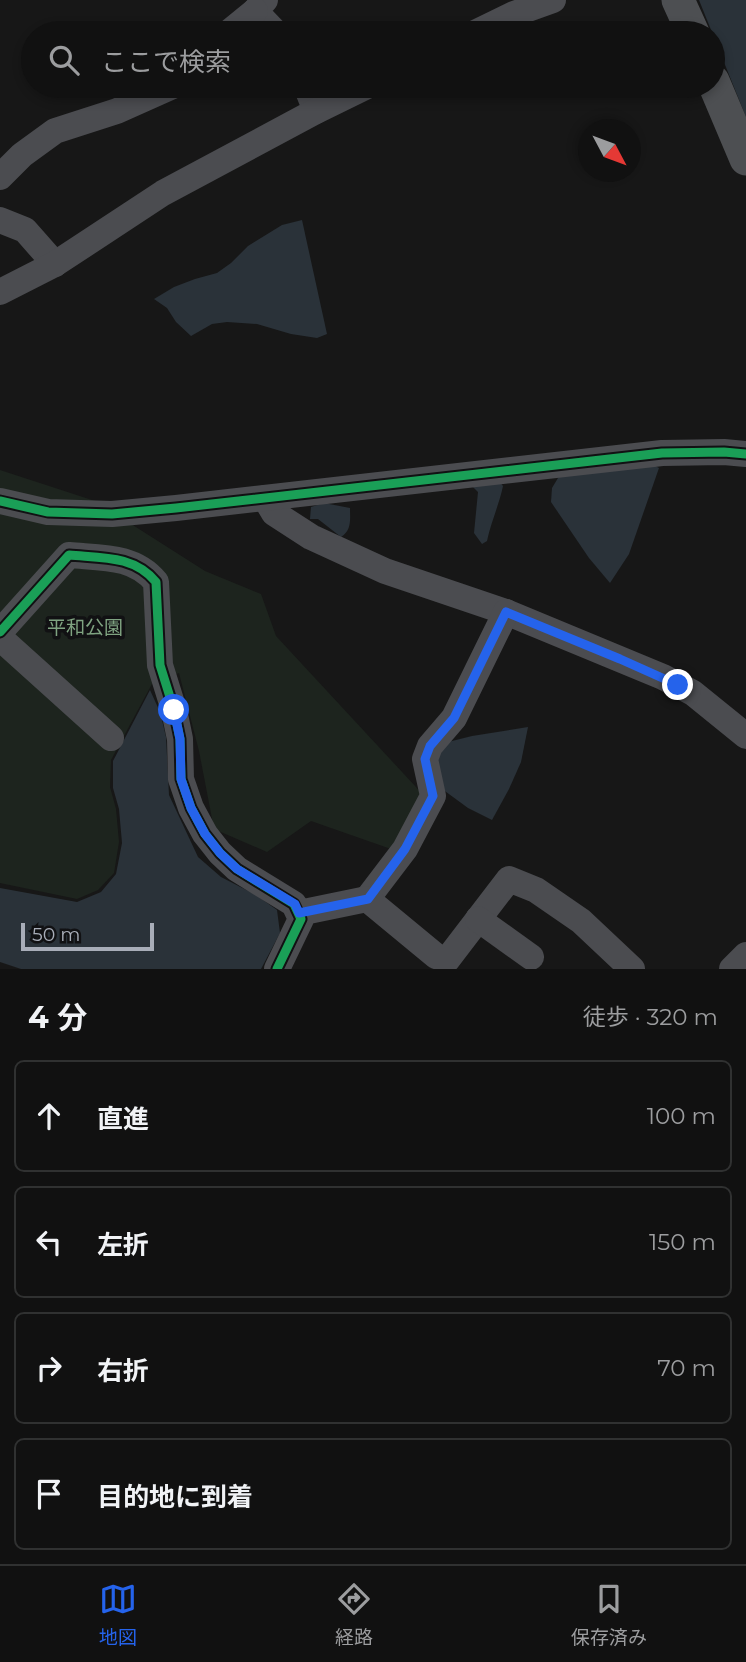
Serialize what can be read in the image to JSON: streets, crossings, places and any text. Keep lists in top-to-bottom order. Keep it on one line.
{"parks":["平和公園"],"scale_bar":"50 m","north":"bottom right","page":{"search":"ここで検索","scale":"50 m","heading":["4 分","徒歩 · 320 m"],"list":[["直進","100 m"],["左折","150 m"],["右折","70 m"],"目的地に到着"],"nav":["地図","経路","保存済み"]}}
